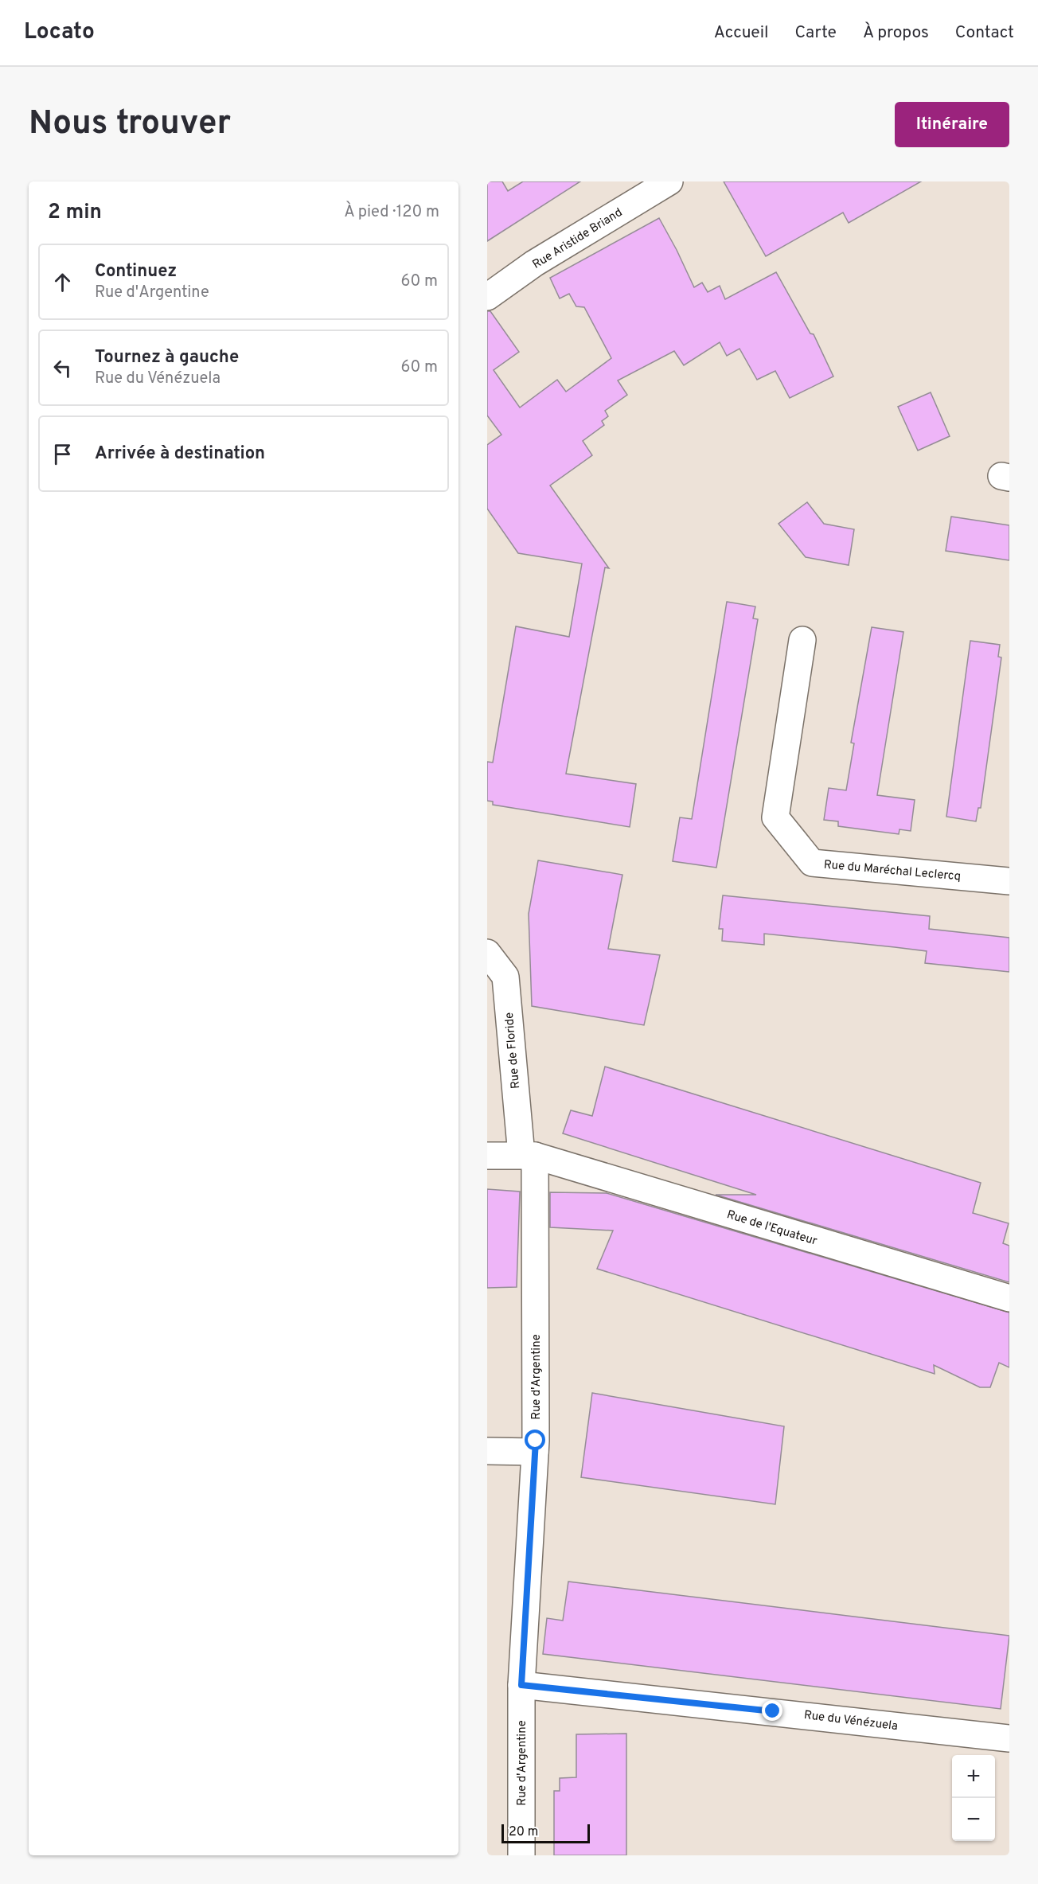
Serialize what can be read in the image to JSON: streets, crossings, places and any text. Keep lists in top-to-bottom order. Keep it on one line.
{"streets":{"street":["Rue Aristide Briand","Rue du Maréchal Leclercq","Rue de Floride","Rue de l'Equateur","Rue d'Argentine","Rue du Vénézuela"]},"crossings":[["Rue de Floride","Rue de l'Equateur"],["Rue de Floride","Rue d'Argentine"],["Rue de l'Equateur","Rue d'Argentine"],["Rue d'Argentine","Rue du Vénézuela"]],"scale_bar":"20 m","page":{"header":"Locato","nav":["Accueil","Carte","À propos","Contact"],"buttons":"Itinéraire","title":"Nous trouver","heading":["2 min","À pied · 120 m"],"list":[["Continuez","Rue d'Argentine","60 m"],["Tournez à gauche","Rue du Vénézuela","60 m"],"Arrivée à destination"],"map_buttons":["+","−"],"scale":"20 m"}}
